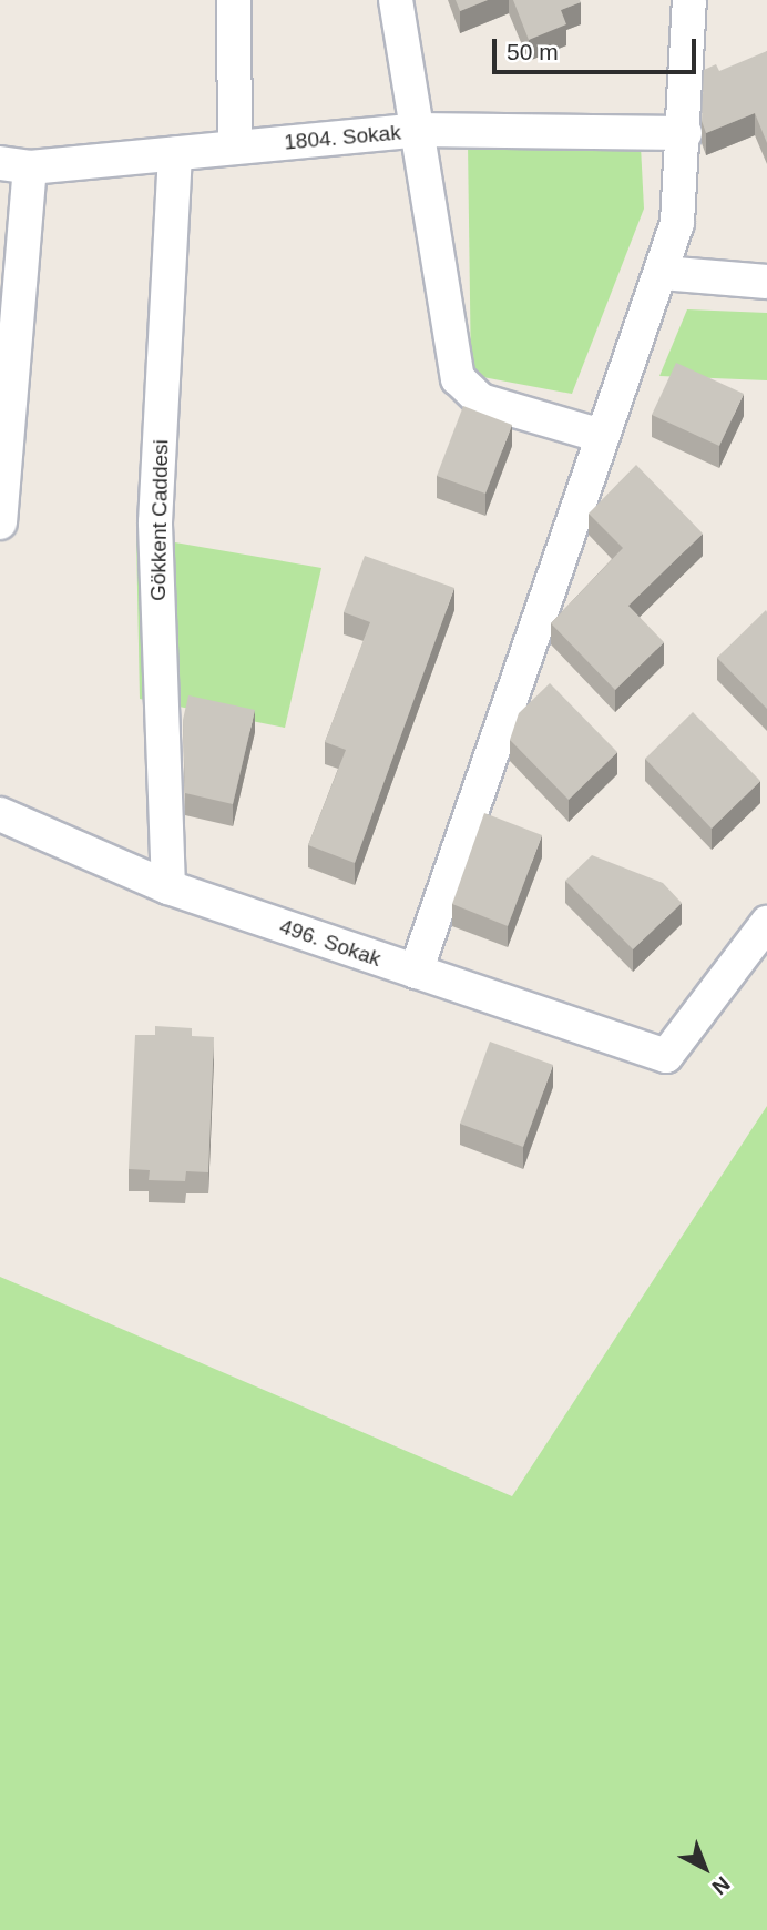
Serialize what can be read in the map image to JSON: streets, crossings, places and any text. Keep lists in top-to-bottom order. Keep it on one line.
{"streets":{"street":["1804. Sokak","Gökkent Caddesi","496. Sokak"]},"crossings":[["1804. Sokak","Gökkent Caddesi"],["Gökkent Caddesi","496. Sokak"]],"scale_bar":"50 m","north":"bottom right"}
